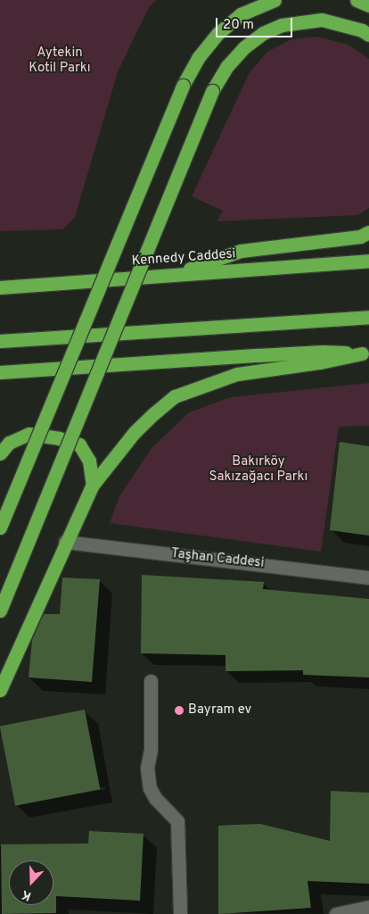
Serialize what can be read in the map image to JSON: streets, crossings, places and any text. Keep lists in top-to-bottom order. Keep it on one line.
{"streets":{"highway":["Kennedy Caddesi"],"street":["Taşhan Caddesi"]},"parks":["Aytekin Kotil Parkı","Bakırköy Sakızağacı Parkı"],"places":["Bayram ev"],"scale_bar":"20 m","north":"bottom"}
